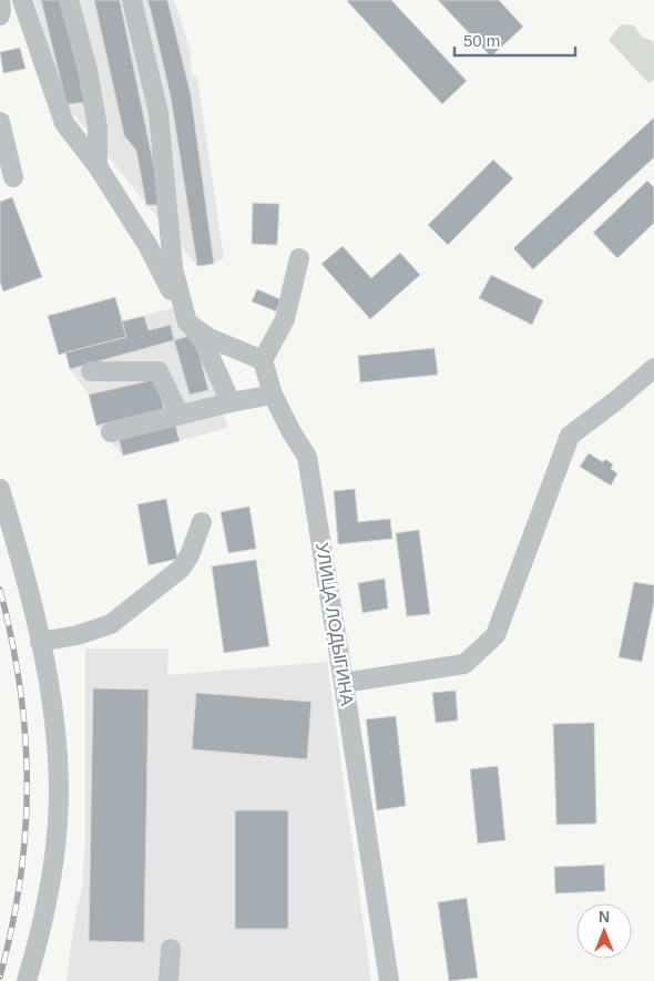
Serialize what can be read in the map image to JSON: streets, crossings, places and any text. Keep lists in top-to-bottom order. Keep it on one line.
{"streets":{"street":["УЛИЦА ЛОДЫГИНА"]},"scale_bar":"50 m","north":"top"}
